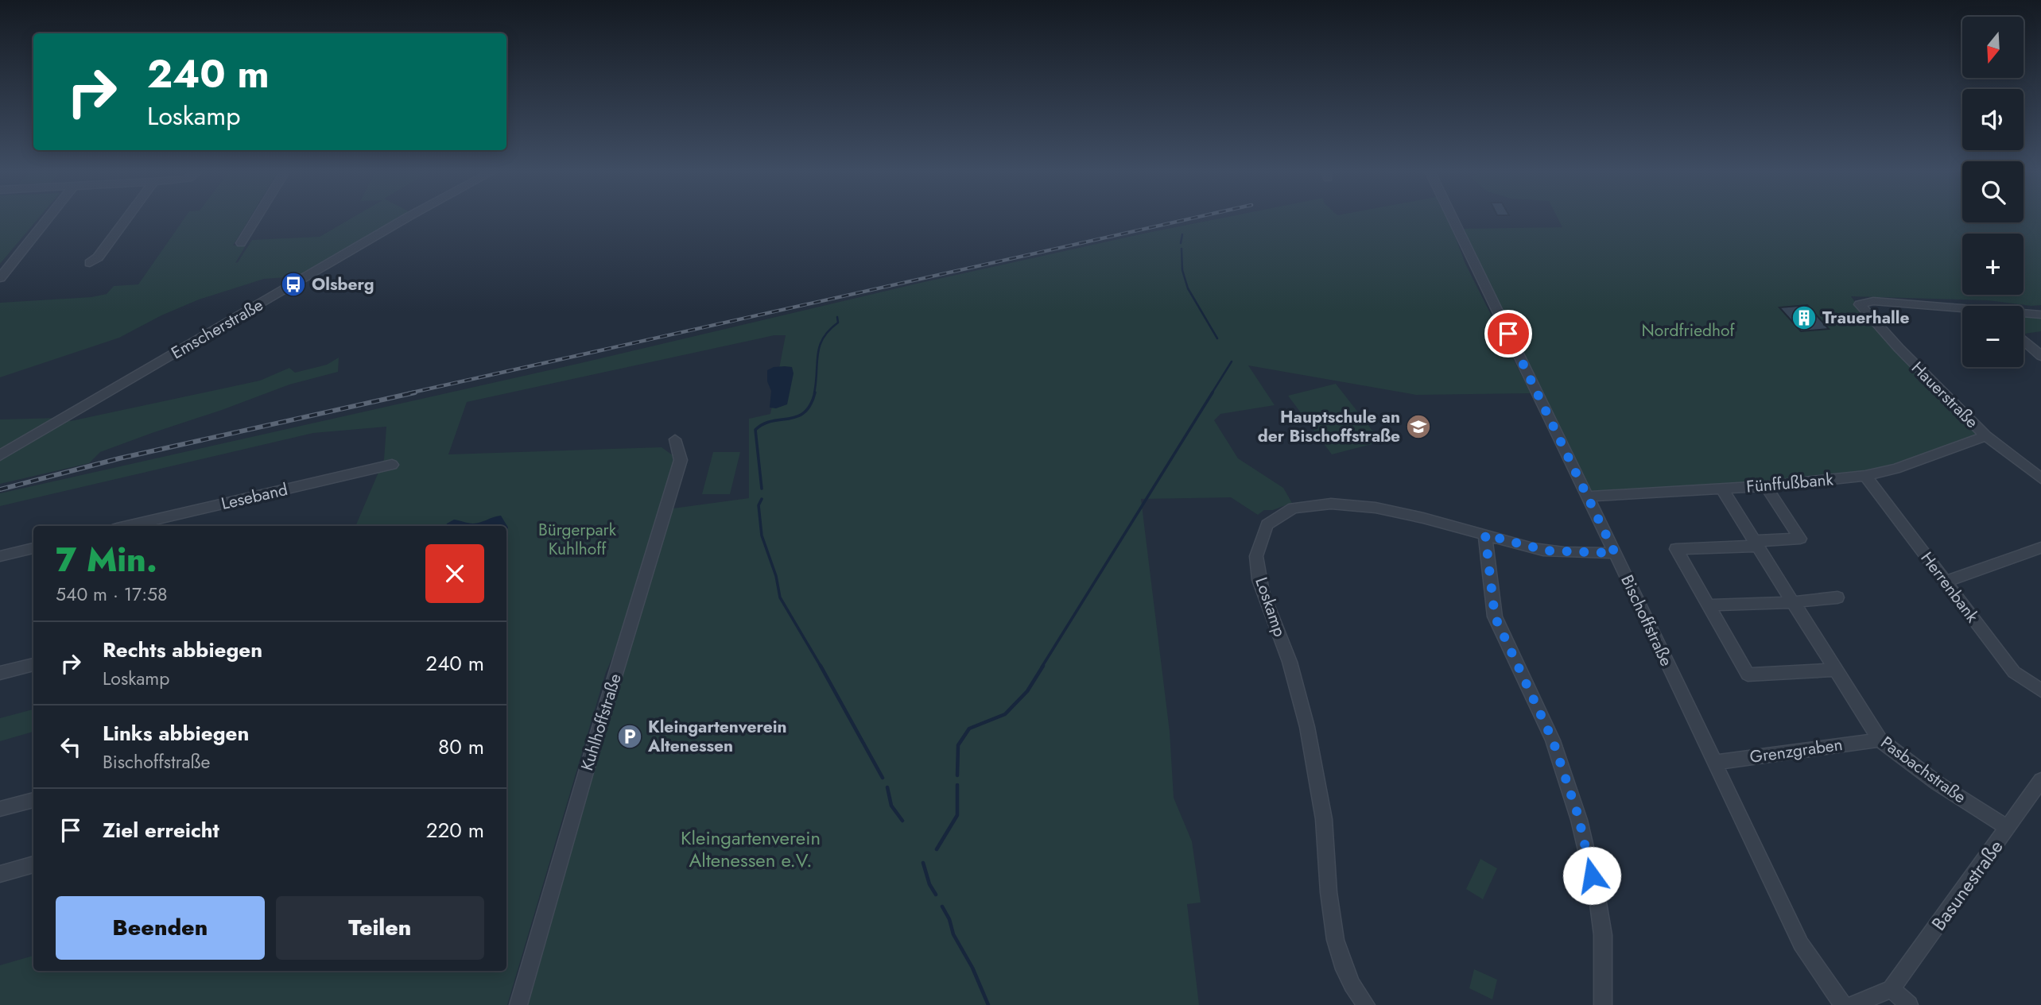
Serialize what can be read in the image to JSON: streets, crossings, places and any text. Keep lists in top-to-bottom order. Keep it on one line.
{"streets":{"street":["Emscherstraße","Hauerstraße","Fünffußbank","Leseband","Herrenbank","Loskamp","Bischoffstraße","Kuhlhoffstraße","Grenzgraben","Pasbachstraße","Basunestraße"]},"crossings":[["Hauerstraße","Fünffußbank"],["Fünffußbank","Herrenbank"],["Fünffußbank","Bischoffstraße"],["Fünffußbank","Pasbachstraße"],["Loskamp","Bischoffstraße"],["Bischoffstraße","Grenzgraben"],["Grenzgraben","Pasbachstraße"],["Pasbachstraße","Basunestraße"]],"parks":["Nordfriedhof","Bürgerpark Kuhlhoff","Kleingartenverein Altenessen e.V."],"places":{"bus stop":["Olsberg"],"building":["Trauerhalle"],"school or university":["Hauptschule an der Bischoffstraße"],"parking":["Kleingartenverein Altenessen"]},"north":"bottom","page":{"map_buttons":["+","−"],"turn":["240 m","Loskamp"],"heading":["7 Min.","540 m · 17:58"],"list":[{"name":"Rechts abbiegen","note":"Loskamp","value":"240 m"},{"name":"Links abbiegen","note":"Bischoffstraße","value":"80 m"},{"name":"Ziel erreicht","value":"220 m"}],"buttons":["Beenden","Teilen"]}}
